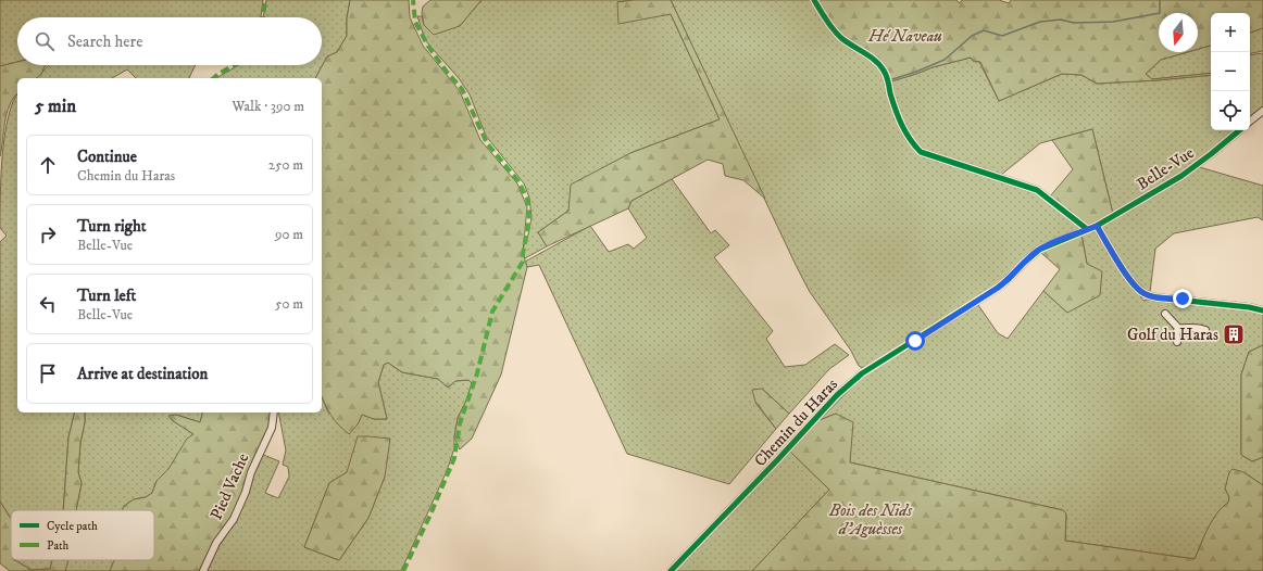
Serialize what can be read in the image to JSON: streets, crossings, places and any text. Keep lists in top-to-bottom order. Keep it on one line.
{"streets":{"street":["Belle-Vue","Chemin du Haras","Pied Vache"]},"crossings":[["Belle-Vue","Chemin du Haras"]],"parks":["Hé Naveau","Bois des Nids d'Aguèsses"],"places":{"building":["Golf du Haras"]},"legend":["Cycle path","Path"],"north":"bottom","page":{"map_buttons":["+","−"],"search":"Search here","heading":["5 min","Walk · 390 m"],"list":[["Continue","Chemin du Haras","250 m"],["Turn right","Belle-Vue","90 m"],["Turn left","Belle-Vue","50 m"],"Arrive at destination"]}}
